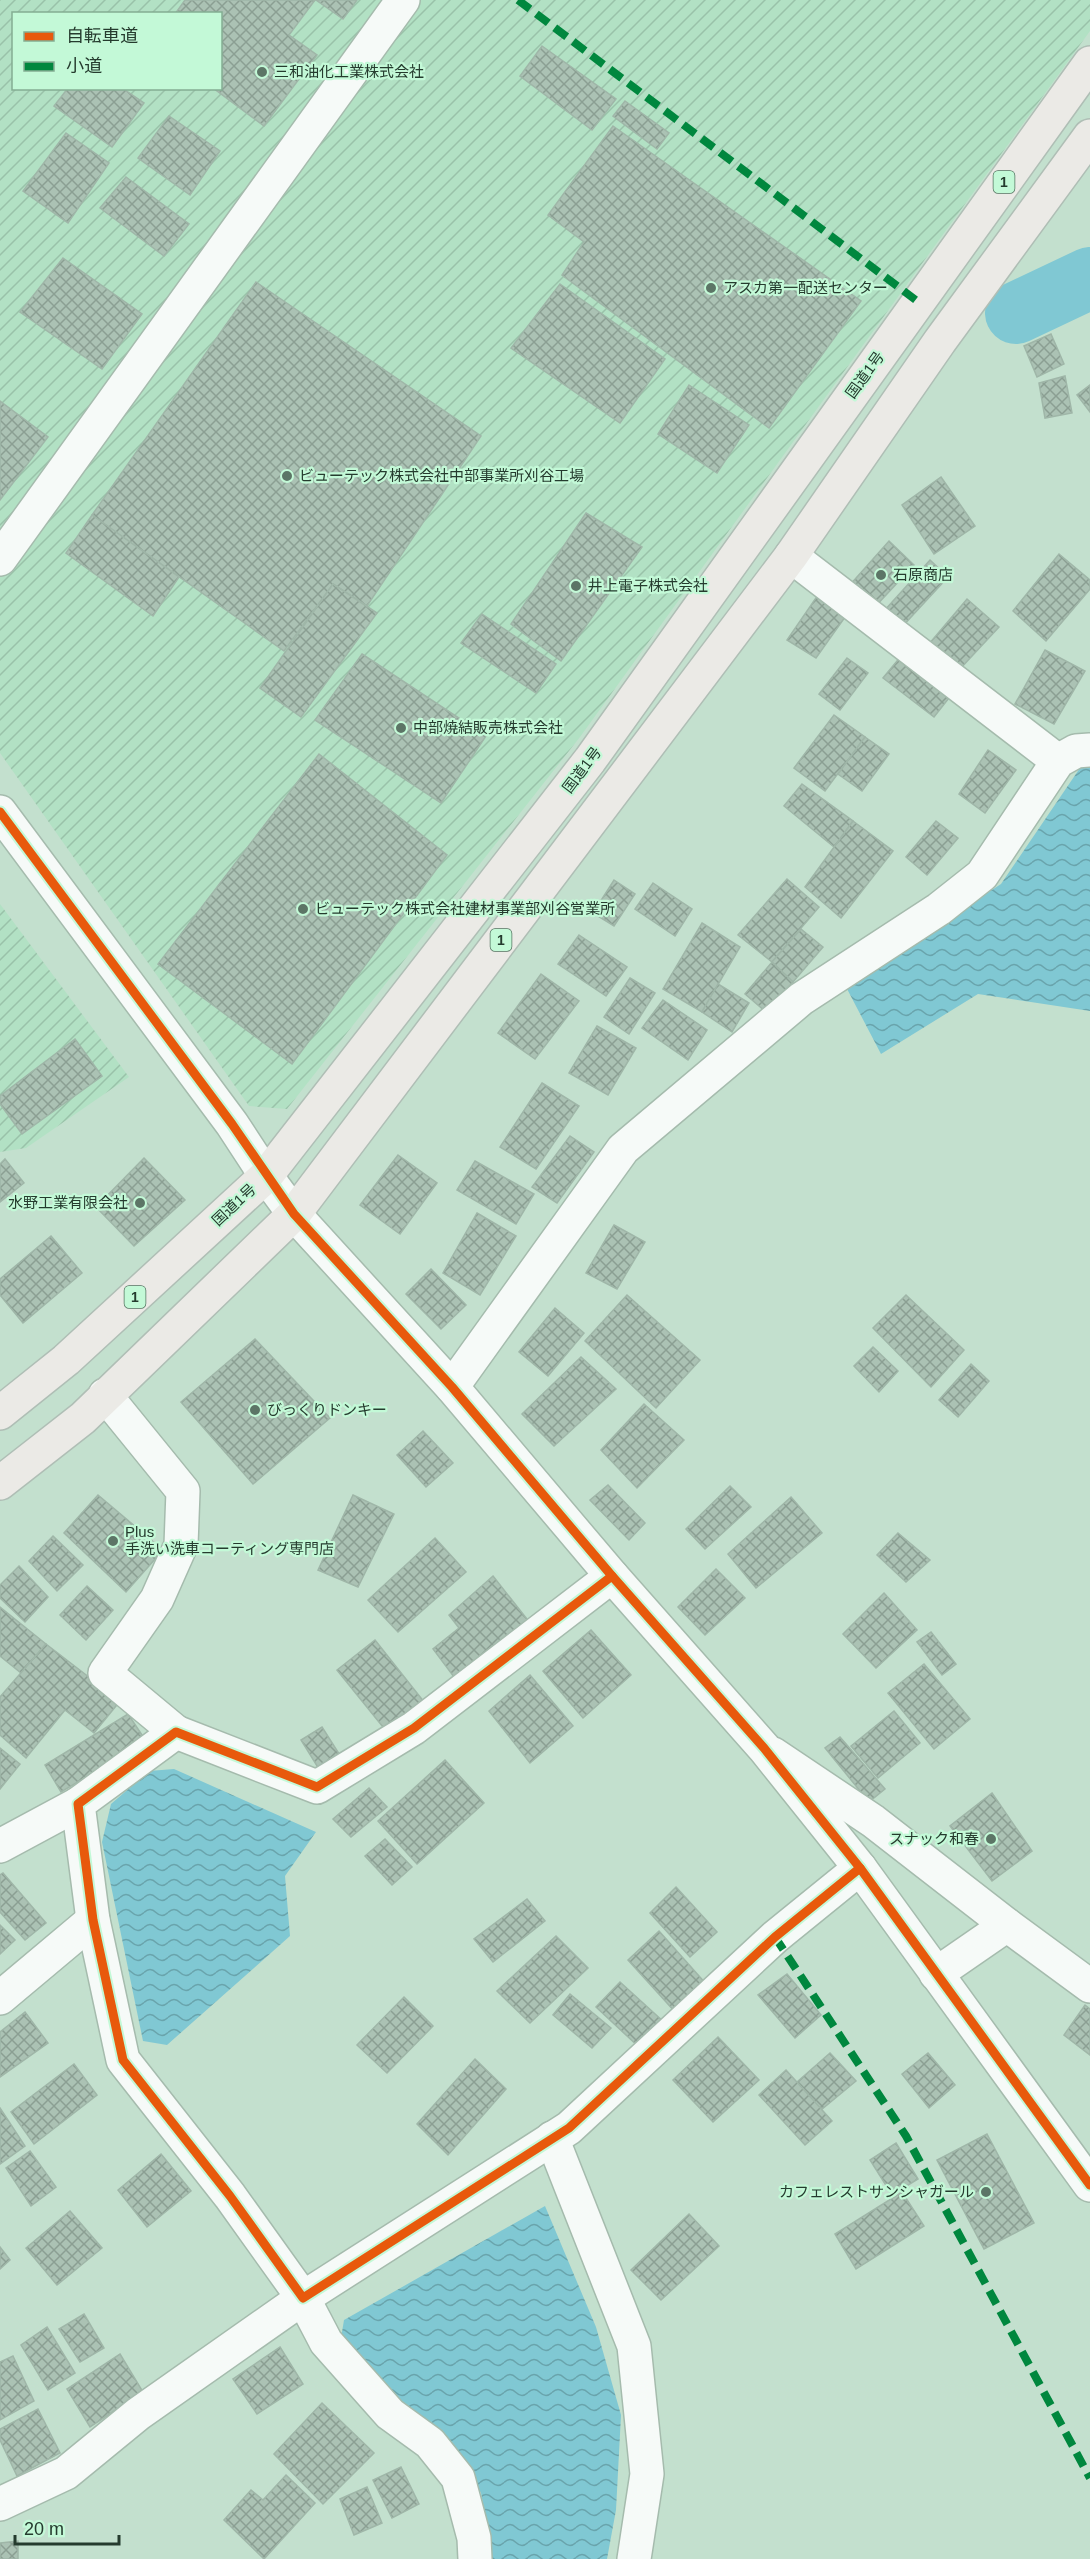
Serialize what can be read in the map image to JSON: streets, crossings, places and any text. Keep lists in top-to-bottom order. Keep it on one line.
{"streets":{"highway":["1","国道1号"]},"places":["三和油化工業株式会社","アスカ第一配送センター","ビューテック株式会社中部事業所刈谷工場","石原商店","井上電子株式会社","中部焼結販売株式会社","ビューテック株式会社建材事業部刈谷営業所","水野工業有限会社","びっくりドンキー","Plus 手洗い洗車コーティング専門店","スナック和春","カフェレストサンシャガール"],"legend":["自転車道","小道"],"scale_bar":"20 m"}
